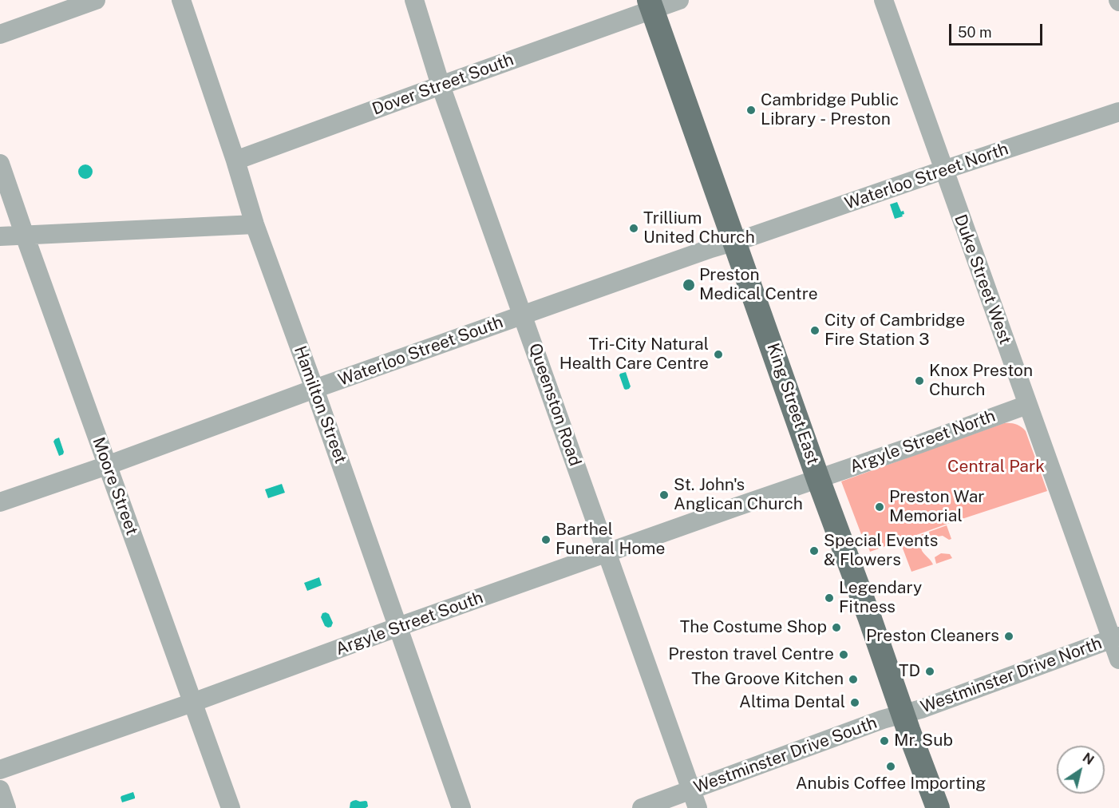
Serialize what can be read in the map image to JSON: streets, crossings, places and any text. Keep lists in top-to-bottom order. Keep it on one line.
{"streets":{"main road":["King Street East"],"street":["Dover Street South","Waterloo Street North","Duke Street West","Waterloo Street South","Hamilton Street","Queenston Road","Argyle Street North","Moore Street","Argyle Street South","Westminster Drive North","Westminster Drive South"]},"crossings":[["Dover Street South","King Street East"],["Dover Street South","Hamilton Street"],["Dover Street South","Queenston Road"],["Waterloo Street North","Duke Street West"],["Waterloo Street North","Waterloo Street South"],["Waterloo Street North","King Street East"],["Duke Street West","Argyle Street North"],["Duke Street West","Westminster Drive North"],["Waterloo Street South","King Street East"],["Waterloo Street South","Hamilton Street"],["Waterloo Street South","Queenston Road"],["Waterloo Street South","Moore Street"],["King Street East","Argyle Street North"],["King Street East","Argyle Street South"],["King Street East","Westminster Drive North"],["King Street East","Westminster Drive South"],["Hamilton Street","Argyle Street South"],["Queenston Road","Argyle Street South"],["Queenston Road","Westminster Drive South"],["Argyle Street North","Argyle Street South"],["Moore Street","Argyle Street South"],["Westminster Drive North","Westminster Drive South"]],"parks":["Central Park"],"places":["Cambridge Public Library - Preston","Trillium United Church","Preston Medical Centre","City of Cambridge Fire Station 3","Tri-City Natural Health Care Centre","Knox Preston Church","St. John's Anglican Church","Preston War Memorial","Barthel Funeral Home","Special Events & Flowers","Legendary Fitness","The Costume Shop","Preston Cleaners","Preston travel Centre","TD","The Groove Kitchen","Altima Dental","Mr. Sub","Anubis Coffee Importing"],"scale_bar":"50 m","north":"top right"}
